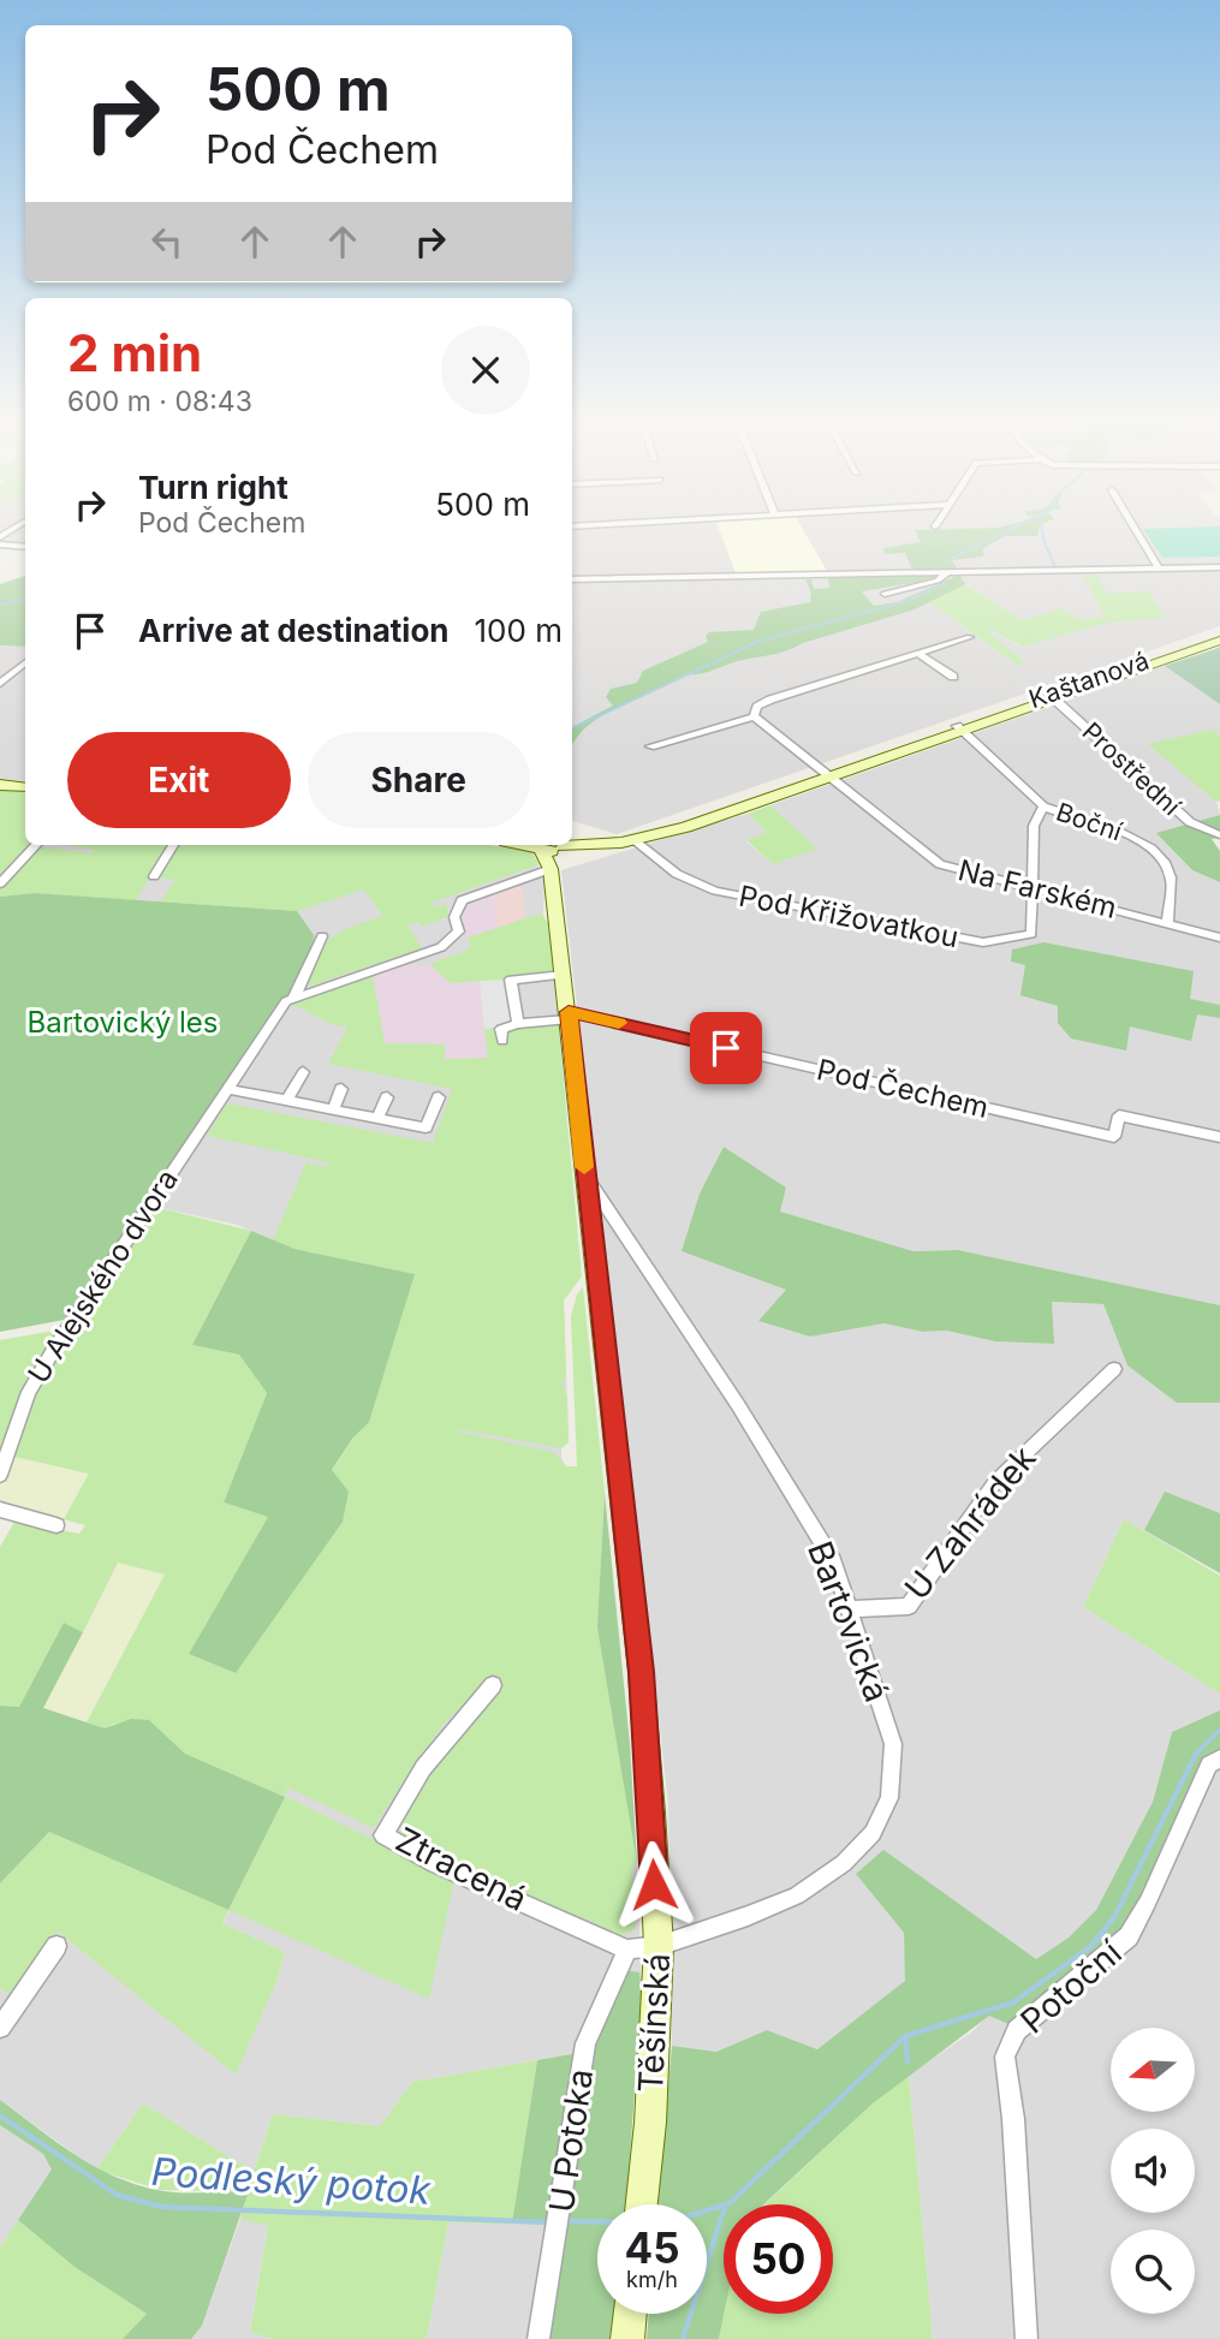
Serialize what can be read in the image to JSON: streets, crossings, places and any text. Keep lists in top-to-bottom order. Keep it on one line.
{"streets":{"main road":["Kaštanová","Těšínská"],"street":["Prostřední","Boční","Na Farském","Pod Křižovatkou","Pod Čechem","U Alejského dvora","U Zahrádek","Bartovická","Ztracená","Potoční","U Potoka"]},"crossings":[["Kaštanová","Prostřední"],["Kaštanová","Na Farském"],["Kaštanová","Pod Křižovatkou"],["Kaštanová","Těšínská"],["Boční","Na Farském"],["Na Farském","Pod Křižovatkou"],["Pod Čechem","Těšínská"],["U Zahrádek","Bartovická"],["Bartovická","Těšínská"],["Ztracená","U Potoka"]],"water":["Podleský potok"],"parks":["Bartovický les"],"north":"left","page":{"turn":["500 m","Pod Čechem"],"heading":["2 min","600 m · 08:43"],"list":[{"name":"Turn right","note":"Pod Čechem","value":"500 m"},{"name":"Arrive at destination","value":"100 m"}],"buttons":["Exit","Share"],"speed":"45 km/h","limit":"50"}}
